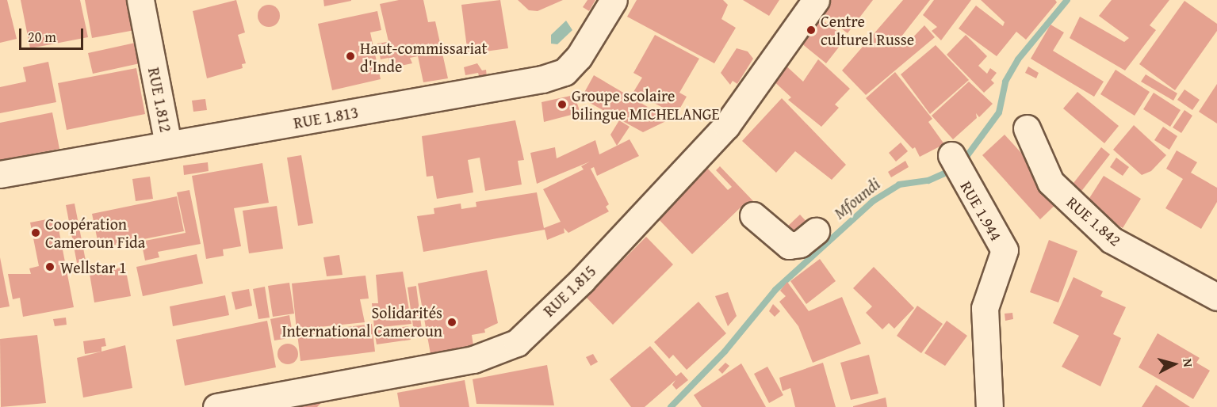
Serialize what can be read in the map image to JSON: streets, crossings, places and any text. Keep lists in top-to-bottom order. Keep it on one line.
{"streets":{"street":["RUE 1.812","RUE 1.813","RUE 1.944","RUE 1.842","RUE 1.815"]},"crossings":[["RUE 1.812","RUE 1.813"]],"water":["Mfoundi"],"places":["Centre culturel Russe","Haut-commissariat d'Inde","Groupe scolaire bilingue MICHELANGE","Coopération Cameroun Fida","Wellstar 1","Solidarités International Cameroun"],"scale_bar":"20 m","north":"right"}
